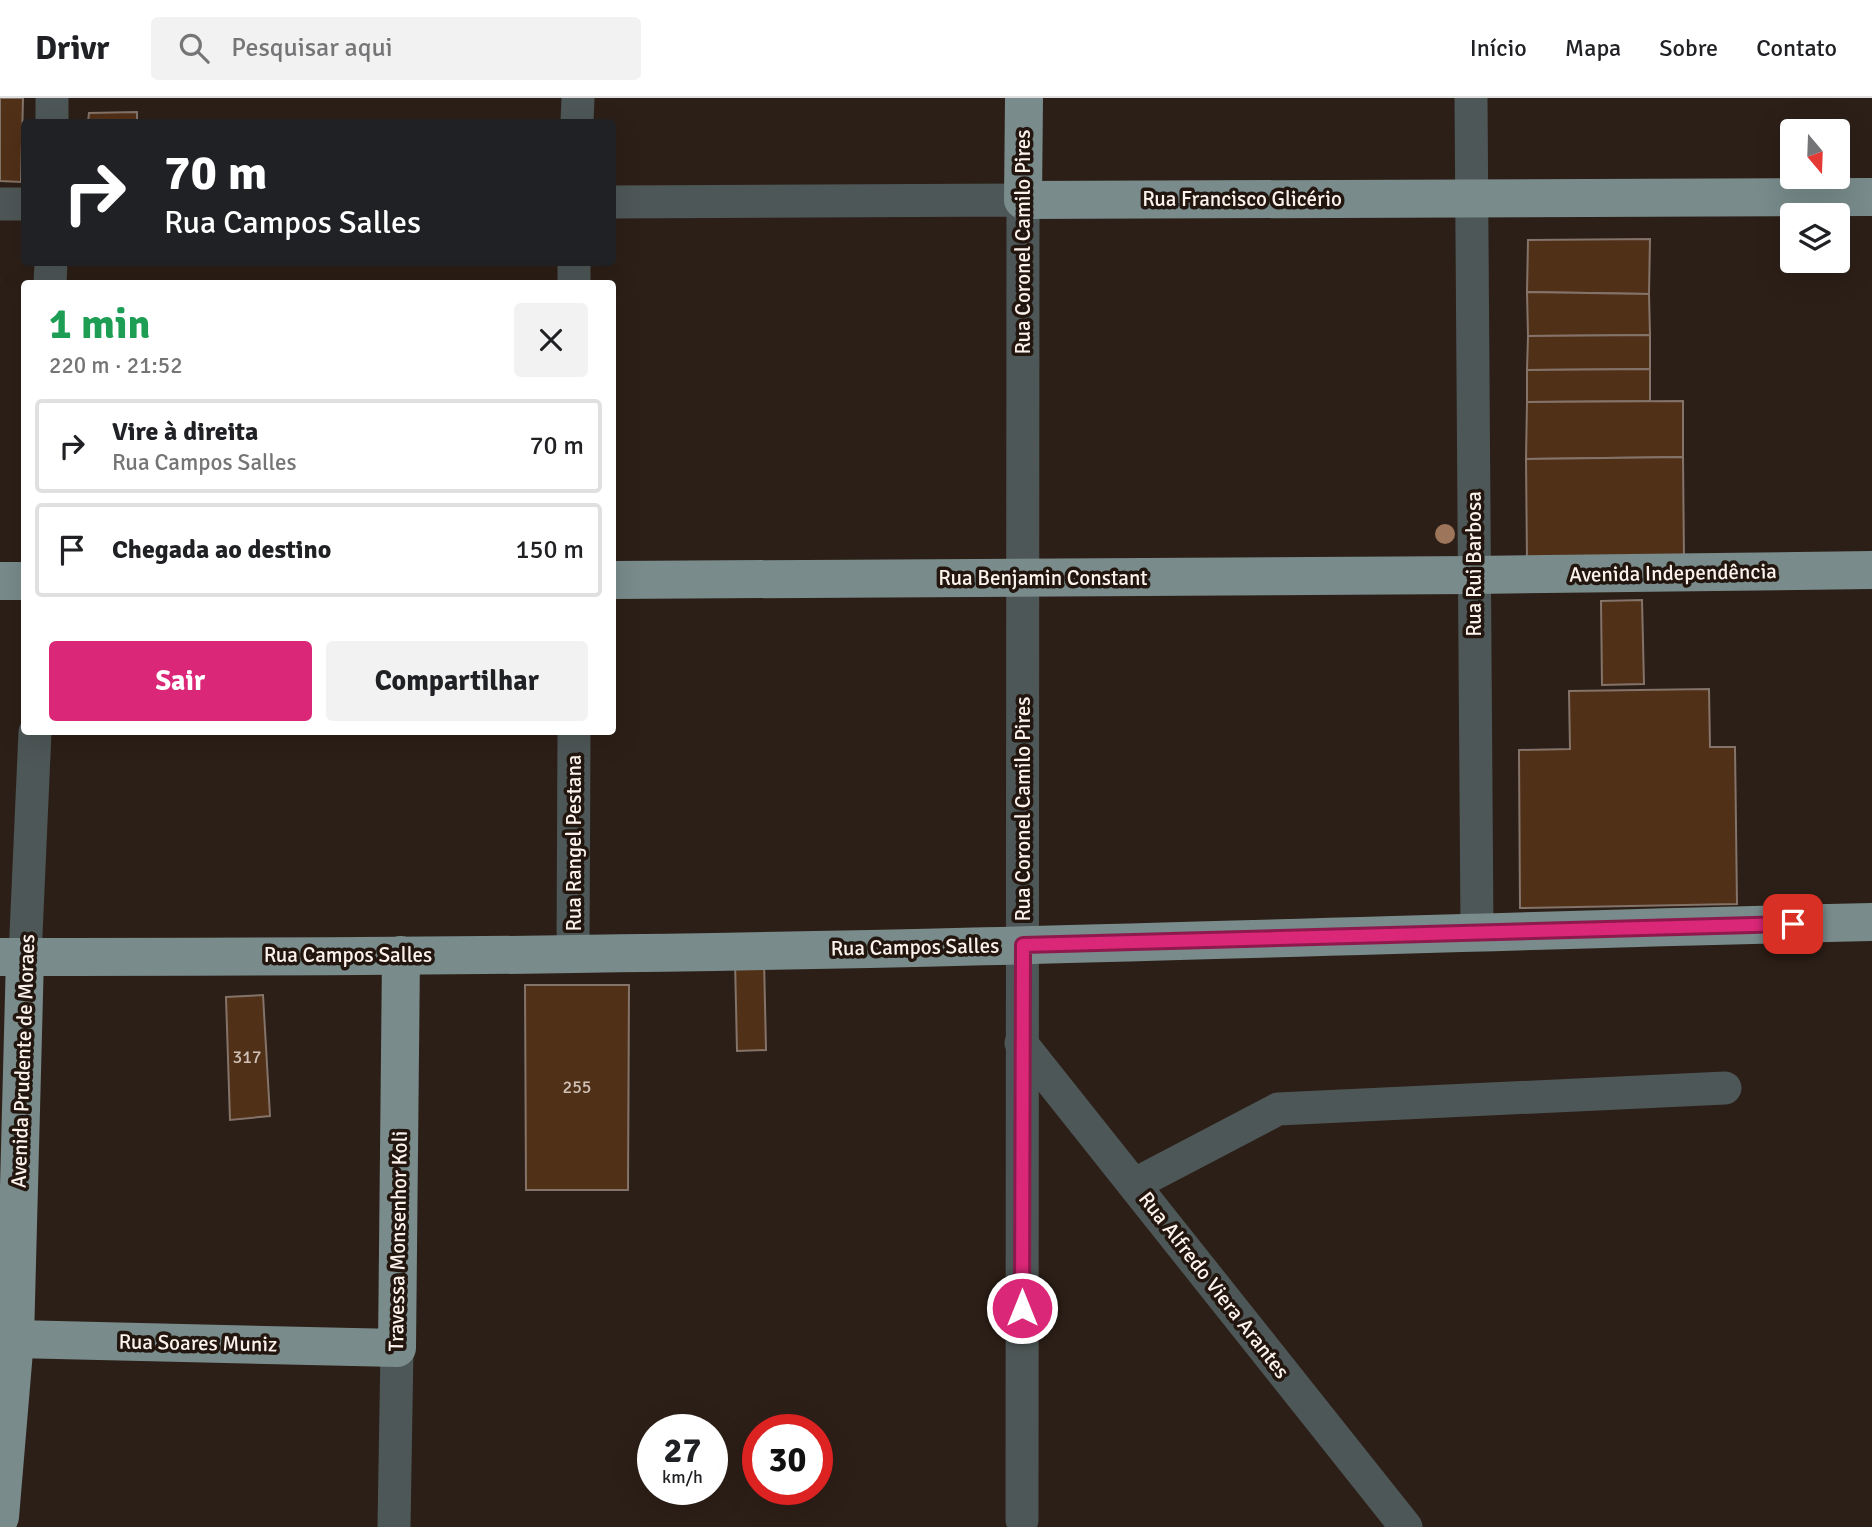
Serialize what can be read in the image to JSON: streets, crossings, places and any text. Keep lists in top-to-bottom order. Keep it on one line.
{"streets":{"main road":["Rua Francisco Glicério","Rua Coronel Camilo Pires","Avenida Independência","Rua Benjamin Constant","Rua Campos Salles","Avenida Prudente de Moraes","Travessa Monsenhor Koli","Rua Soares Muniz"],"street":["Rua Rui Barbosa","Rua Rangel Pestana","Rua Alfredo Viera Arantes"]},"crossings":[["Rua Francisco Glicério","Rua Coronel Camilo Pires"],["Rua Francisco Glicério","Rua Rui Barbosa"],["Rua Coronel Camilo Pires","Rua Benjamin Constant"],["Rua Coronel Camilo Pires","Rua Campos Salles"],["Rua Coronel Camilo Pires","Rua Alfredo Viera Arantes"],["Rua Rui Barbosa","Avenida Independência"],["Rua Rui Barbosa","Rua Benjamin Constant"],["Rua Rui Barbosa","Rua Campos Salles"],["Avenida Independência","Rua Benjamin Constant"],["Rua Rangel Pestana","Rua Campos Salles"],["Rua Campos Salles","Avenida Prudente de Moraes"],["Rua Campos Salles","Travessa Monsenhor Koli"],["Avenida Prudente de Moraes","Rua Soares Muniz"],["Travessa Monsenhor Koli","Rua Soares Muniz"]],"house_numbers":["317","255"],"north":"bottom","page":{"header":"Drivr","search":"Pesquisar aqui","nav":["Início","Mapa","Sobre","Contato"],"turn":["70 m","Rua Campos Salles"],"heading":["1 min","220 m · 21:52"],"list":[{"name":"Vire à direita","note":"Rua Campos Salles","value":"70 m"},{"name":"Chegada ao destino","value":"150 m"}],"buttons":["Sair","Compartilhar"],"speed":"27 km/h","limit":"30"}}
